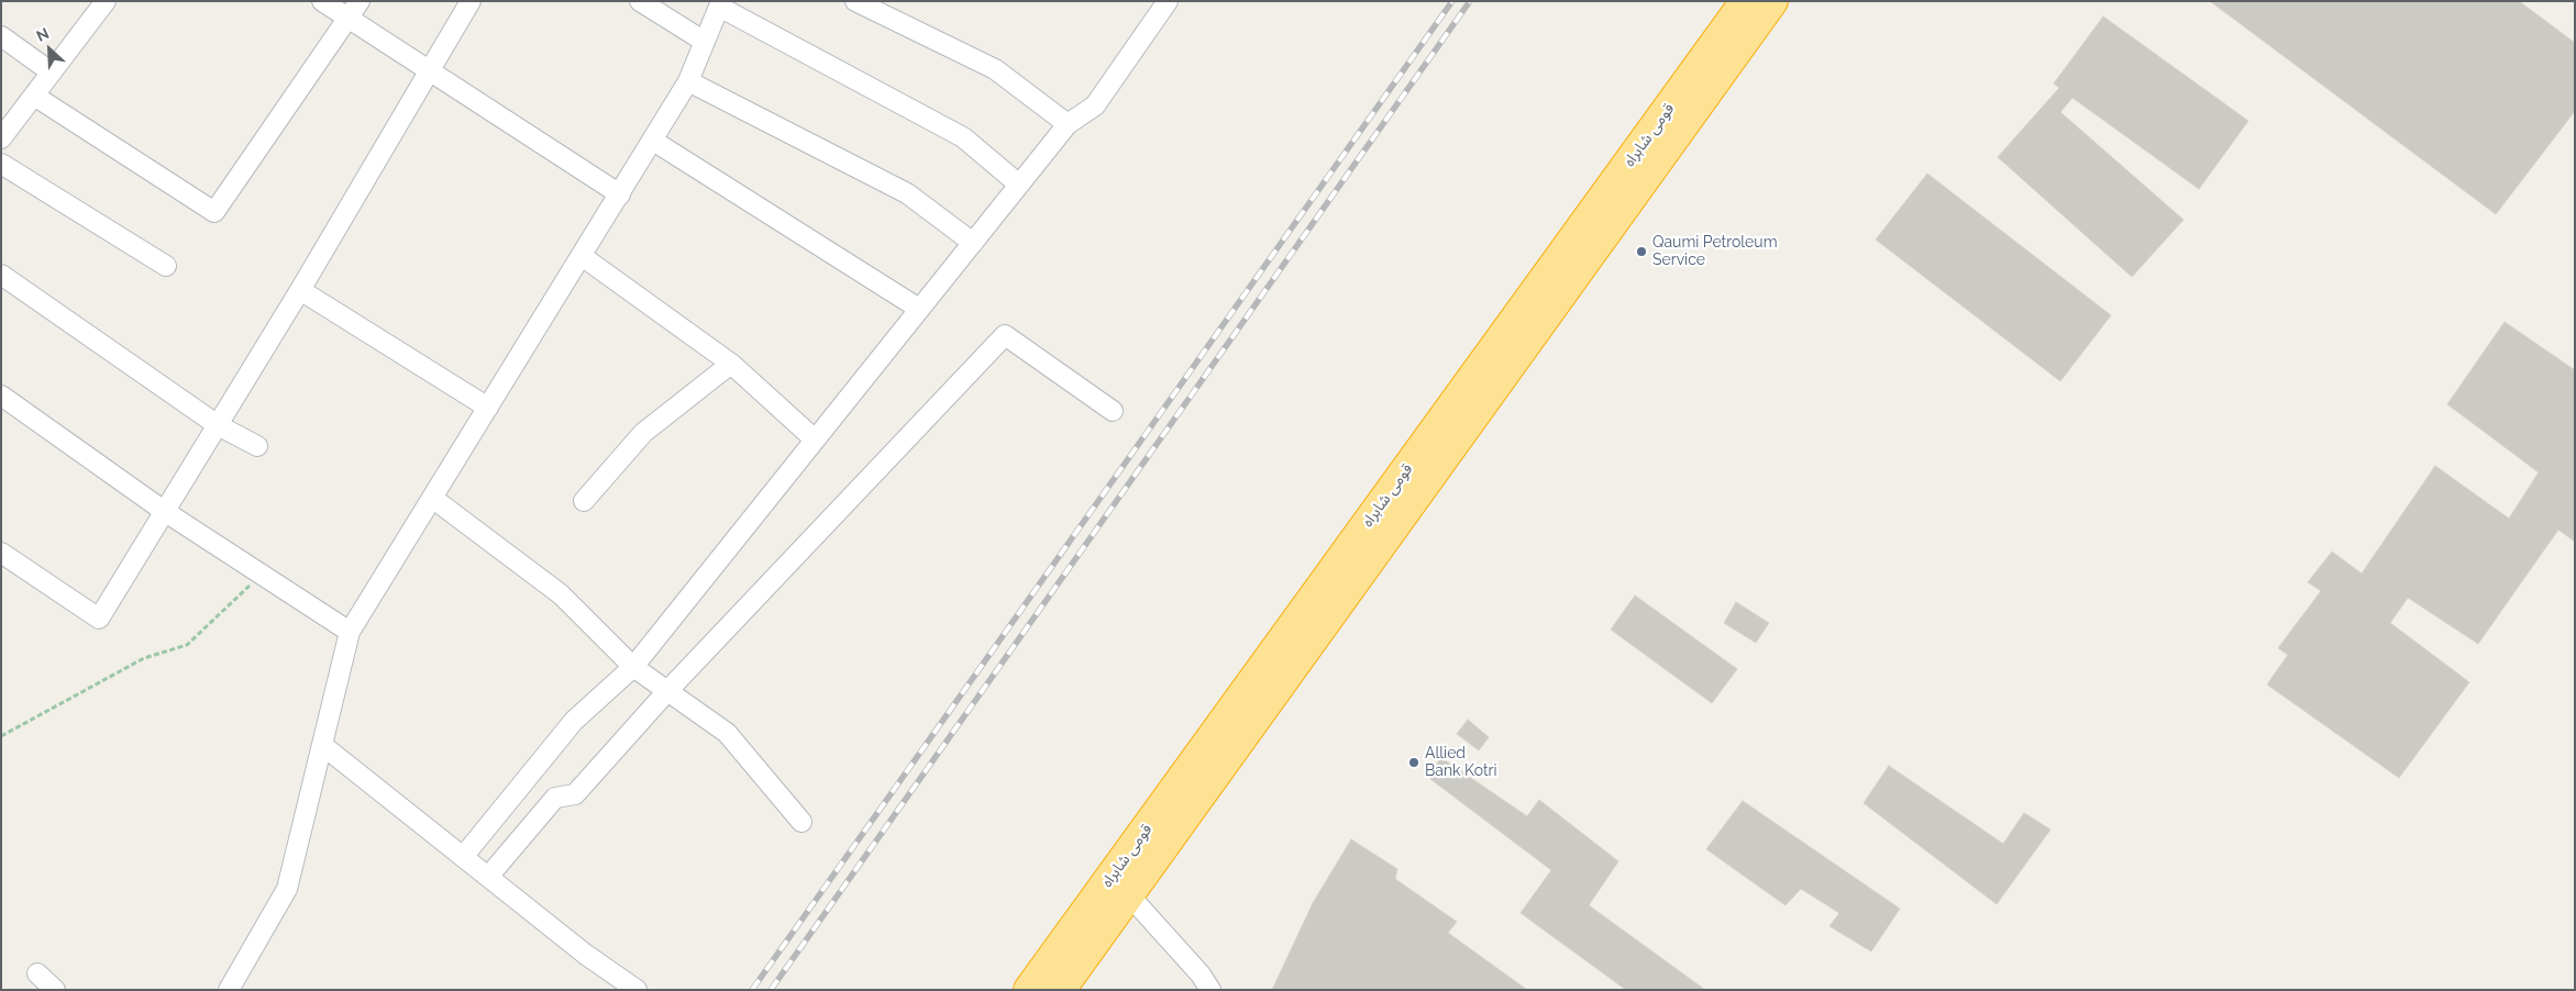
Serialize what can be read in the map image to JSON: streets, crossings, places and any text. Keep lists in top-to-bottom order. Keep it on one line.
{"streets":{"highway":["قومی شاہراہ"]},"places":["Qaumi Petroleum Service","Allied Bank Kotri"],"north":"top left"}
